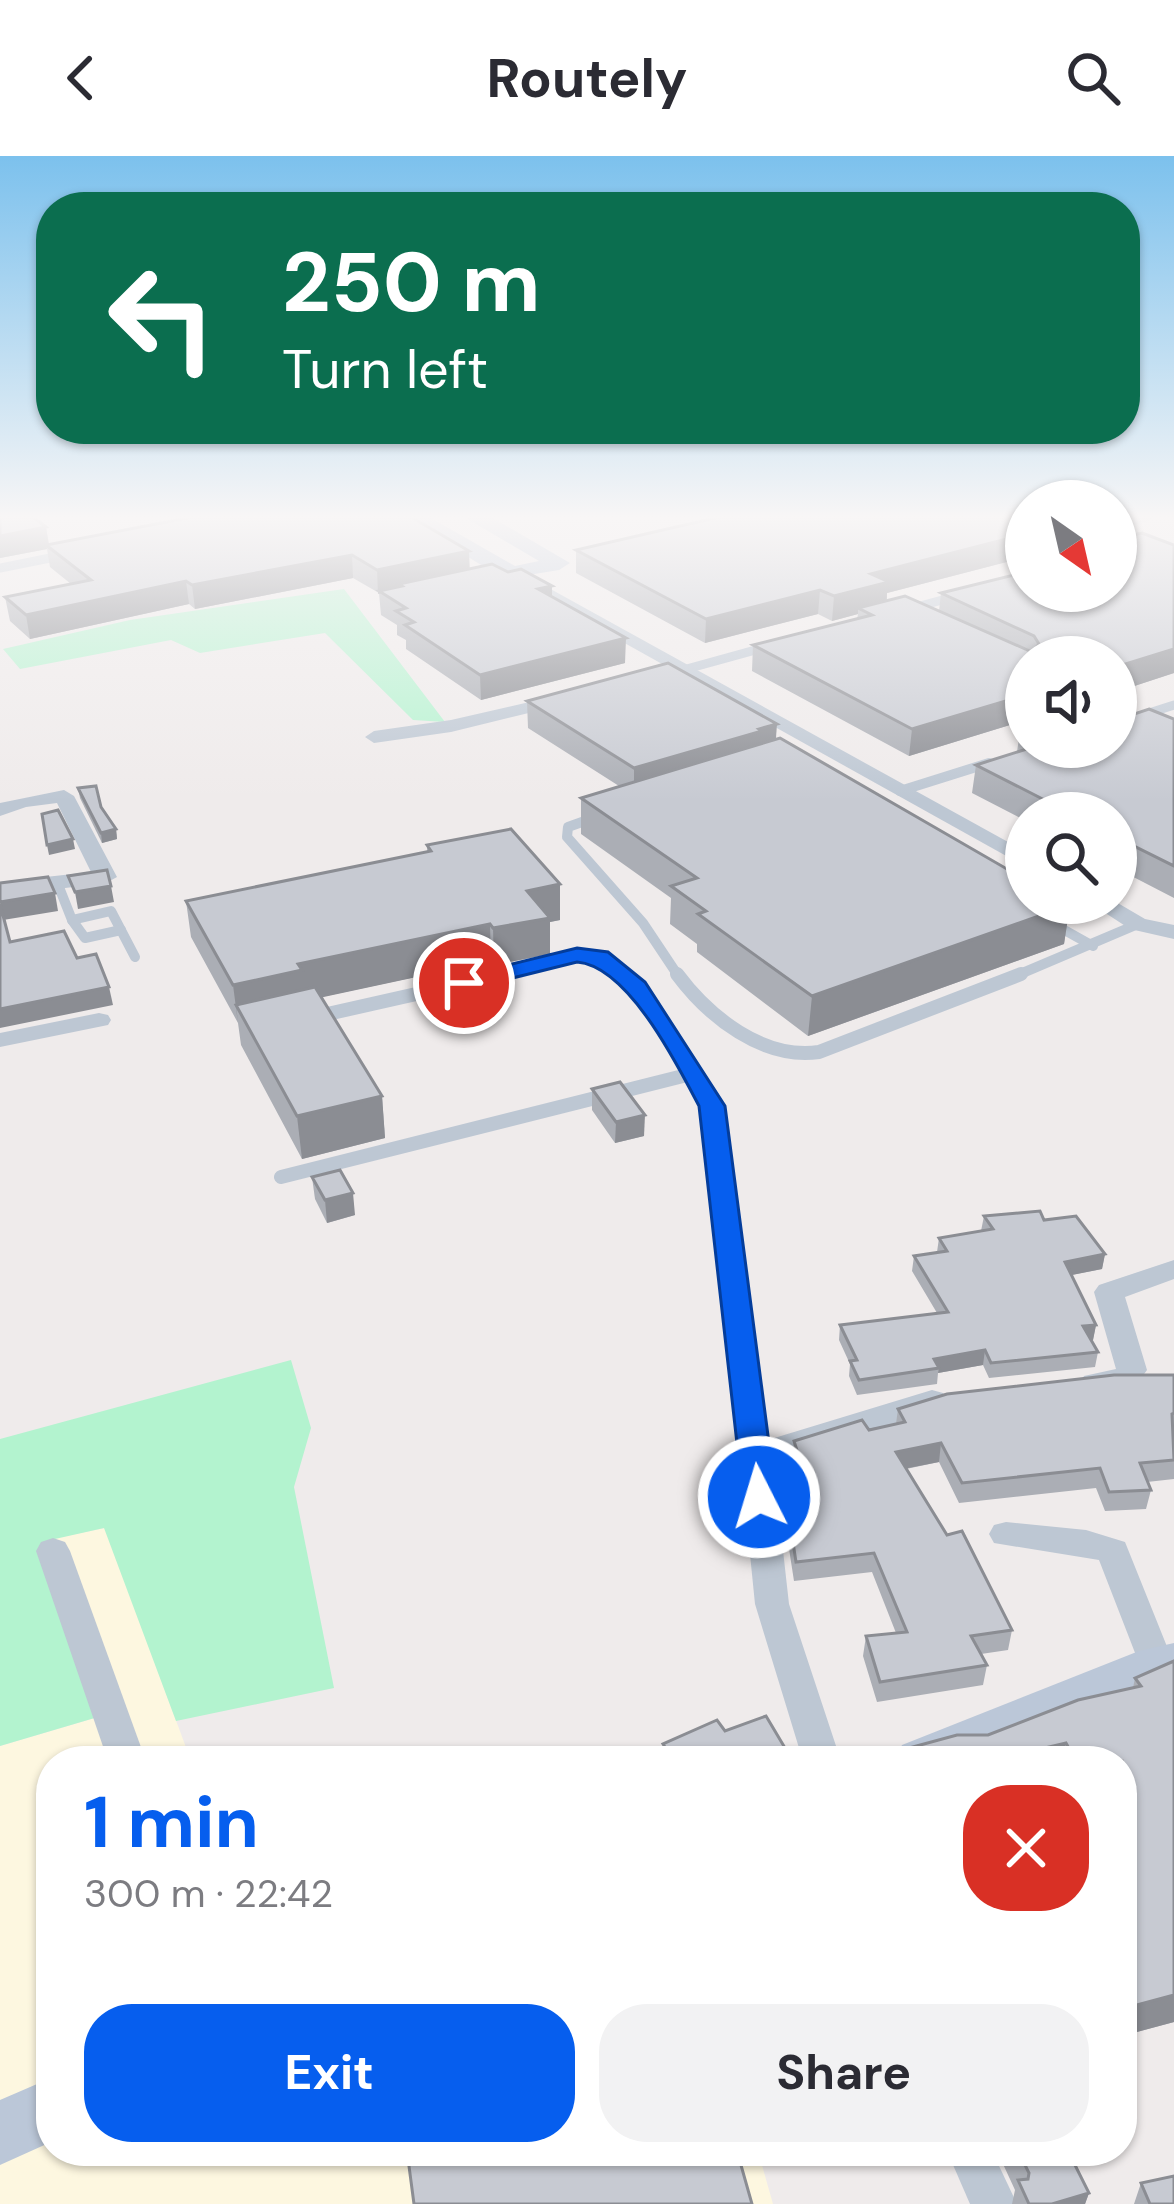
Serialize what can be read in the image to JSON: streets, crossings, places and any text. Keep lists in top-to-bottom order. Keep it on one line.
{"north":"bottom right","page":{"header":"Routely","turn":["250 m","Turn left"],"heading":["1 min","300 m · 22:42"],"buttons":["Exit","Share"]}}
